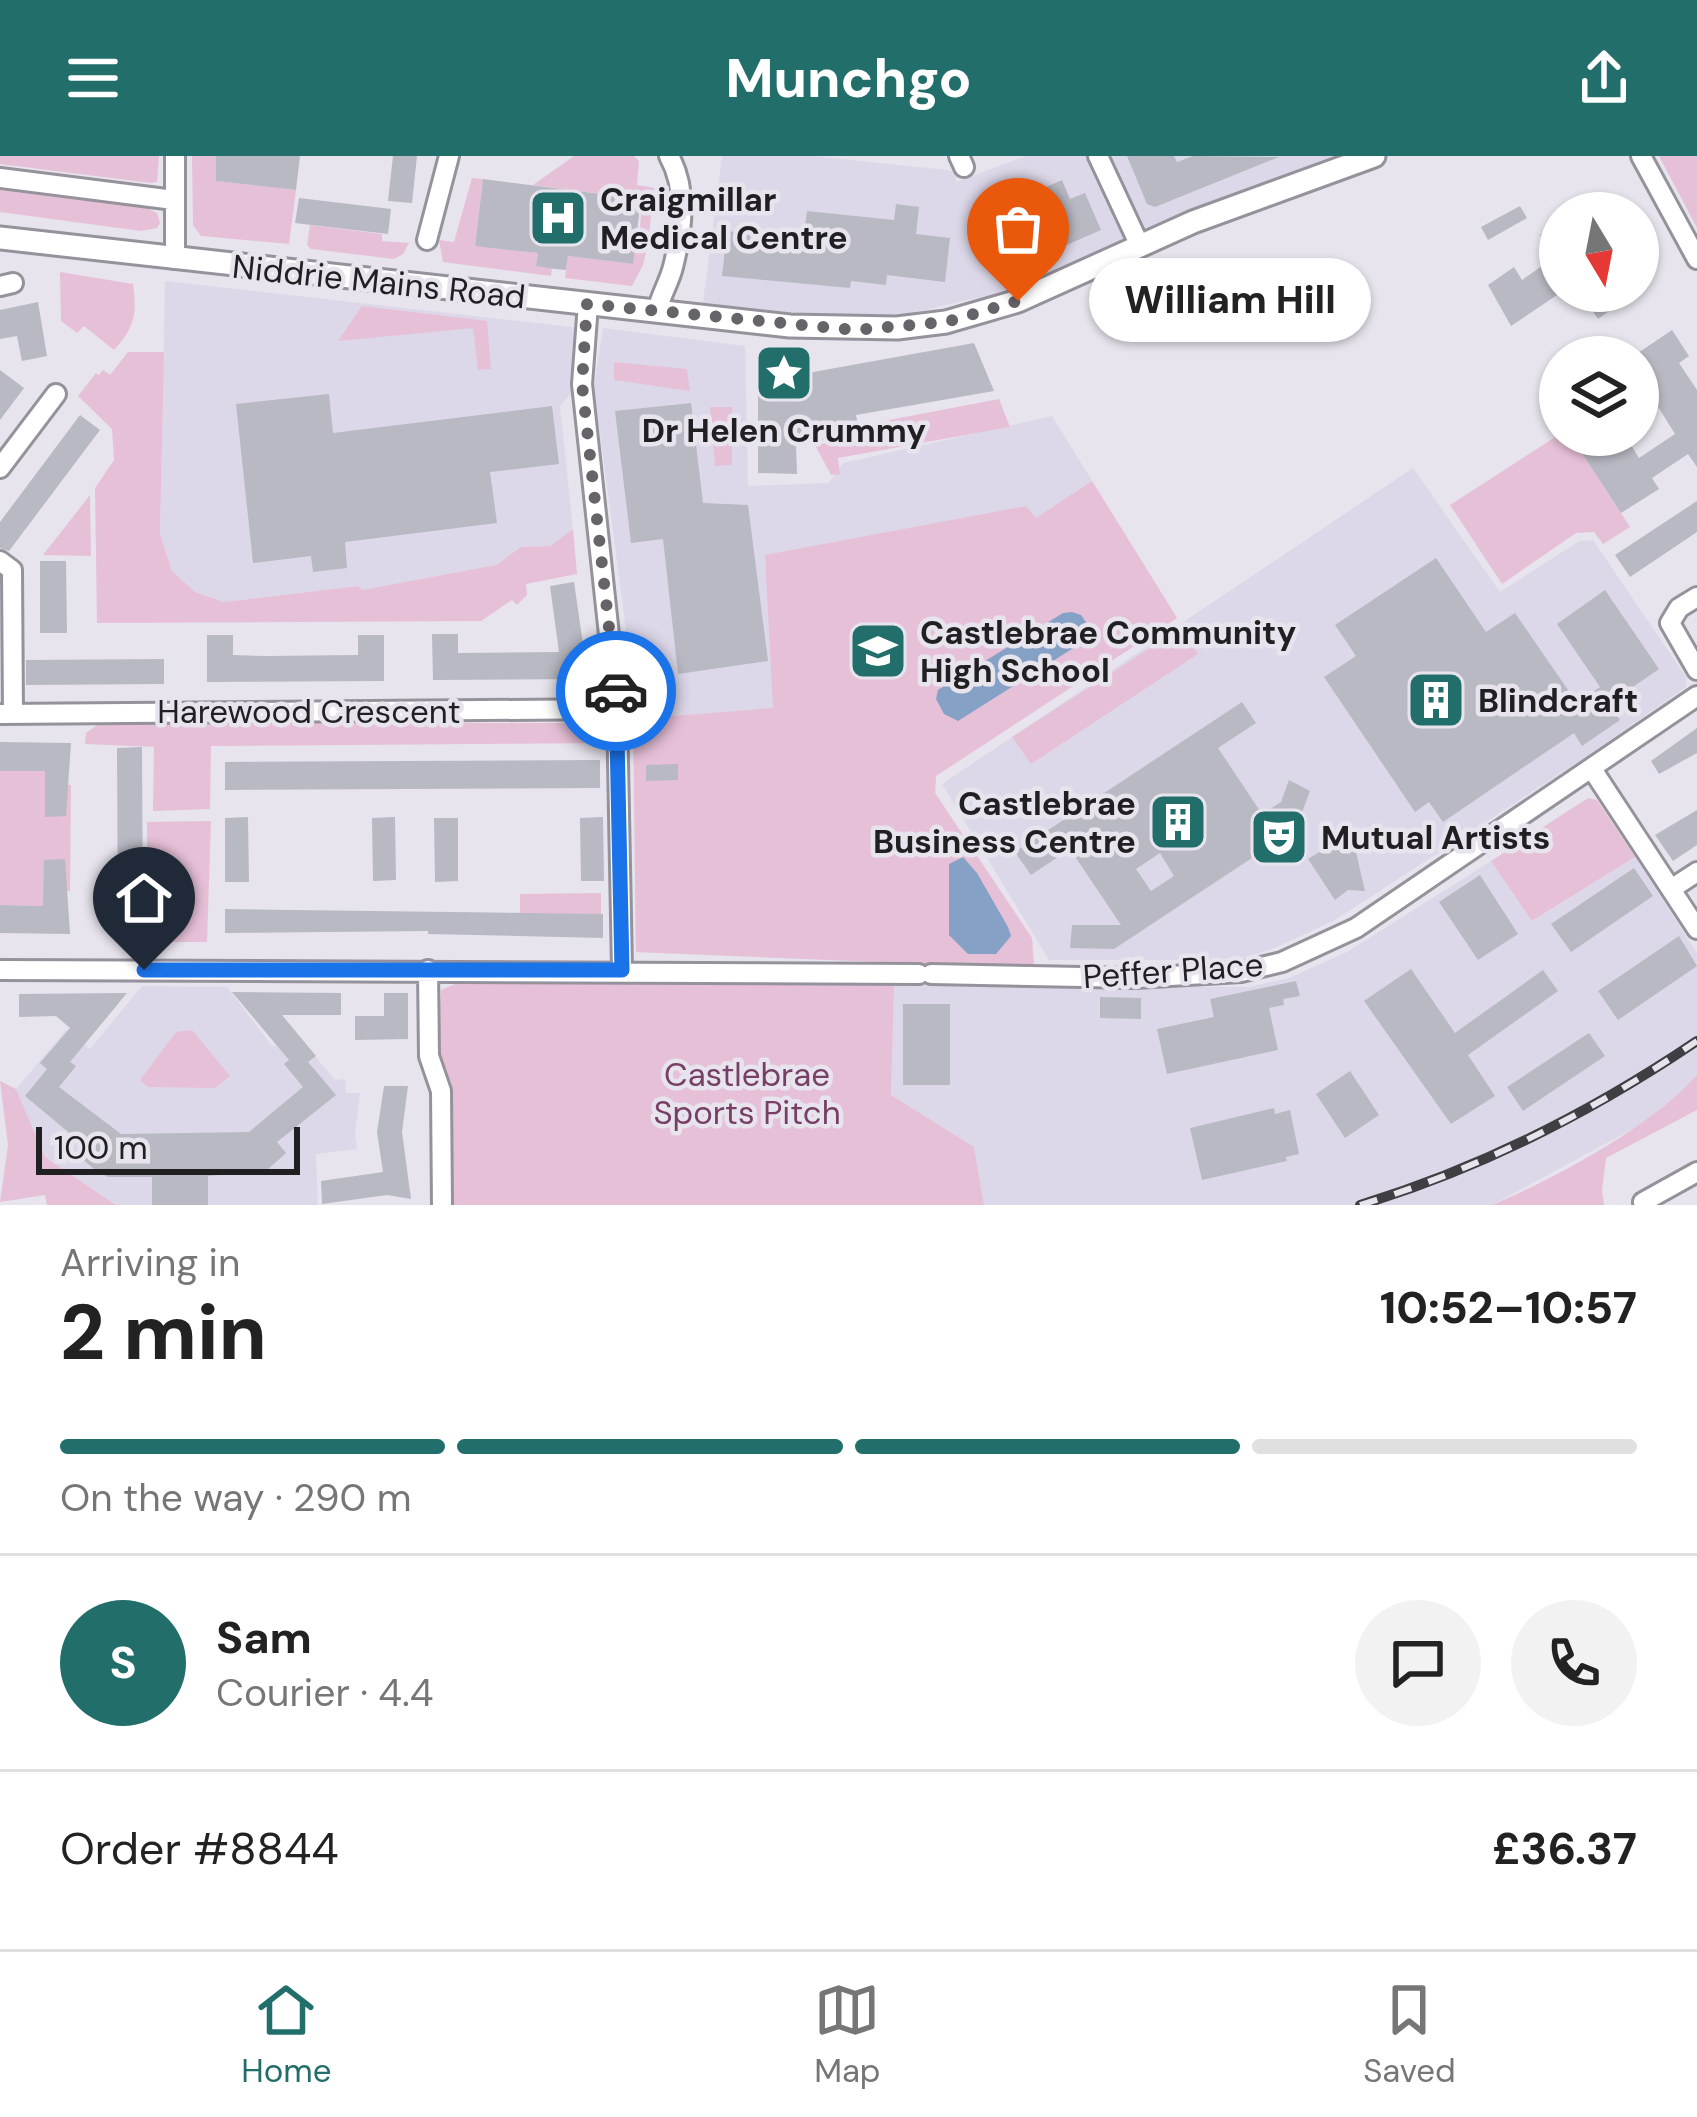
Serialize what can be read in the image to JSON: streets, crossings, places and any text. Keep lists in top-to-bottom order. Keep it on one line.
{"streets":{"main road":["Niddrie Mains Road"],"street":["Harewood Crescent","Peffer Place"]},"parks":["Castlebrae Sports Pitch"],"places":{"hospital":["Craigmillar Medical Centre"],"other":["William Hill"],"place":["Dr Helen Crummy"],"school or university":["Castlebrae Community High School"],"building":["Blindcraft","Castlebrae Business Centre"],"theatre":["Mutual Artists"]},"scale_bar":"100 m","north":"bottom","page":{"header":"Munchgo","bubble":"William Hill","scale":"100 m","heading":["2 min","Arriving in","10:52–10:57"],"panel":["Sam","Courier · 4.4","Order #8844","£36.37"],"bar":"On the way · 290 m","round":"S","tabs":["Home","Map","Saved"]}}
